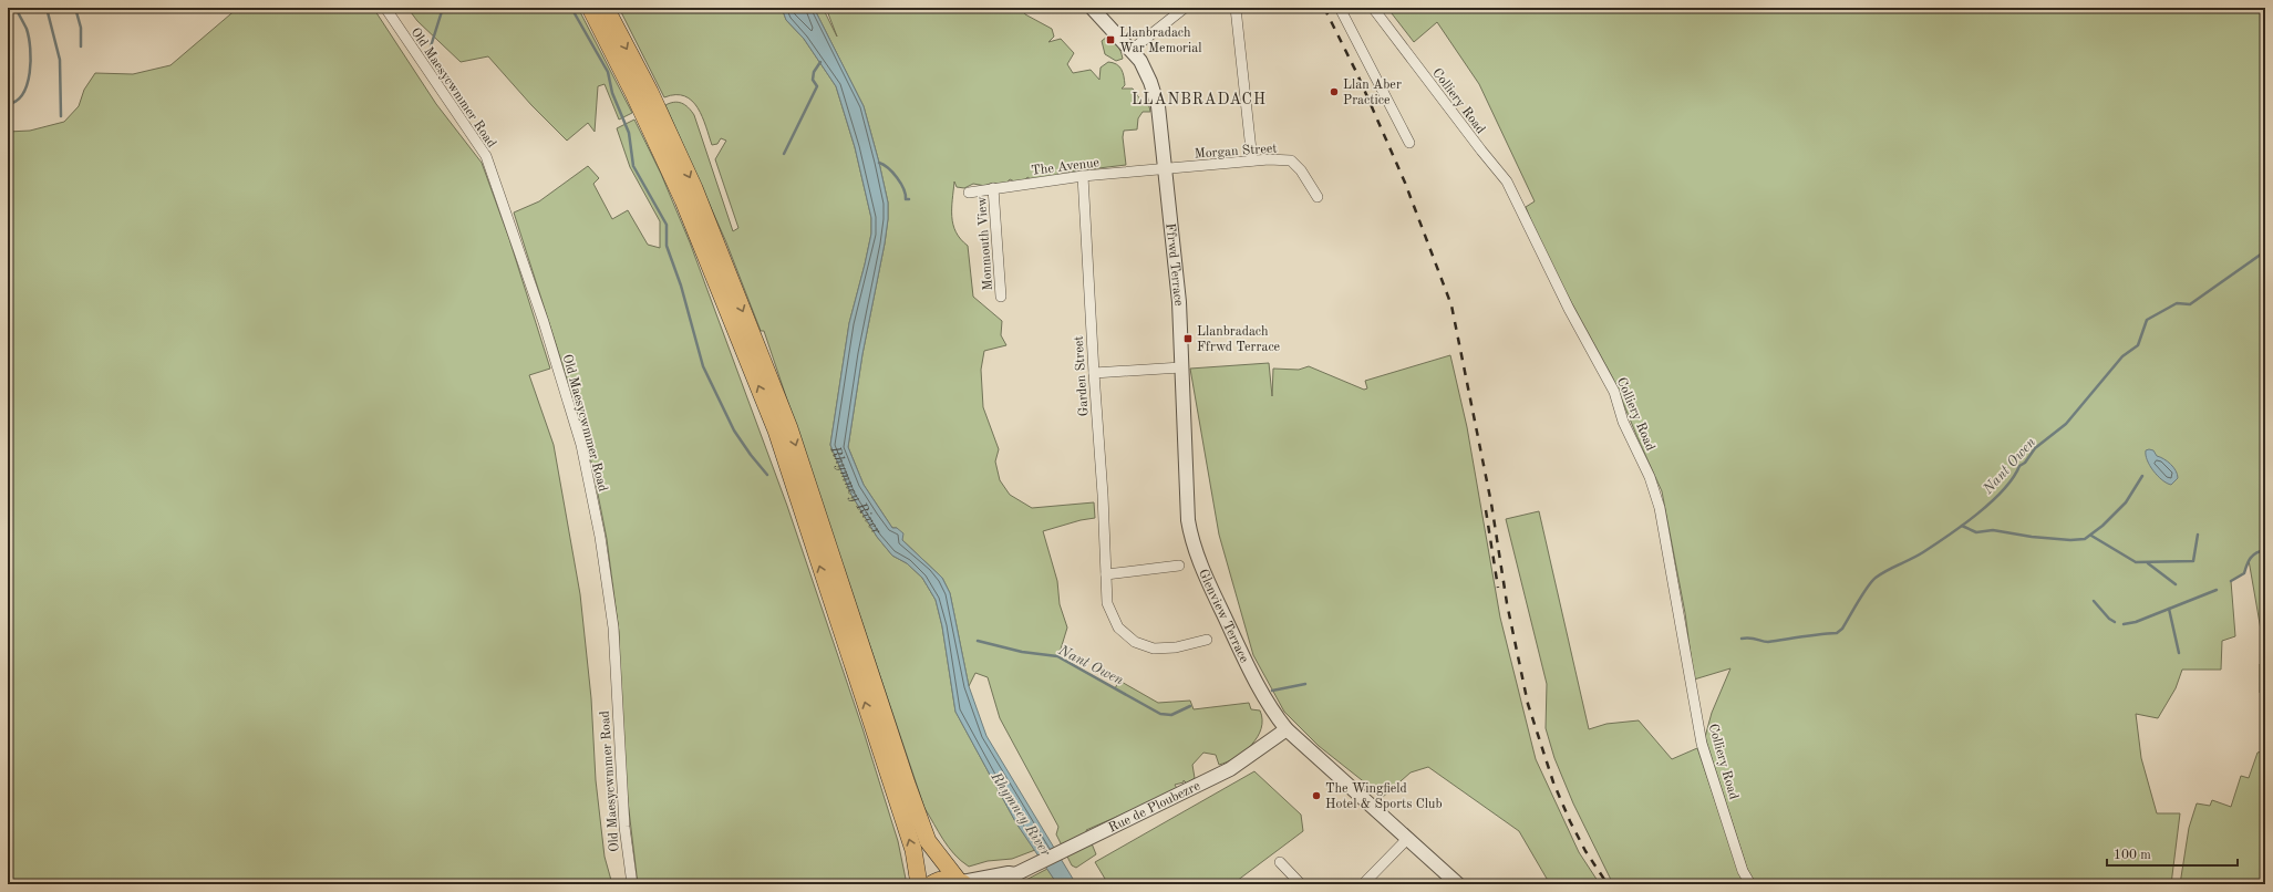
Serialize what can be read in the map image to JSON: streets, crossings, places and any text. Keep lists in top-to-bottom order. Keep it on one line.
{"streets":{"street":["Old Maesycwmmer Road","Colliery Road","Morgan Street","The Avenue","Monmouth View","Ffrwd Terrace","Garden Street","Glenview Terrace","Rue de Ploubezre"]},"crossings":[["Morgan Street","The Avenue"],["Morgan Street","Ffrwd Terrace"],["The Avenue","Monmouth View"],["The Avenue","Ffrwd Terrace"],["The Avenue","Garden Street"],["Ffrwd Terrace","Glenview Terrace"],["Glenview Terrace","Rue de Ploubezre"]],"districts":["LLANBRADACH"],"water":["Nant Owen","Rhymney River"],"places":{"transit":["Llanbradach War Memorial","Llanbradach Ffrwd Terrace"],"other":["Llan Aber Practice","The Wingfield Hotel & Sports Club"]},"scale_bar":"100 m"}
